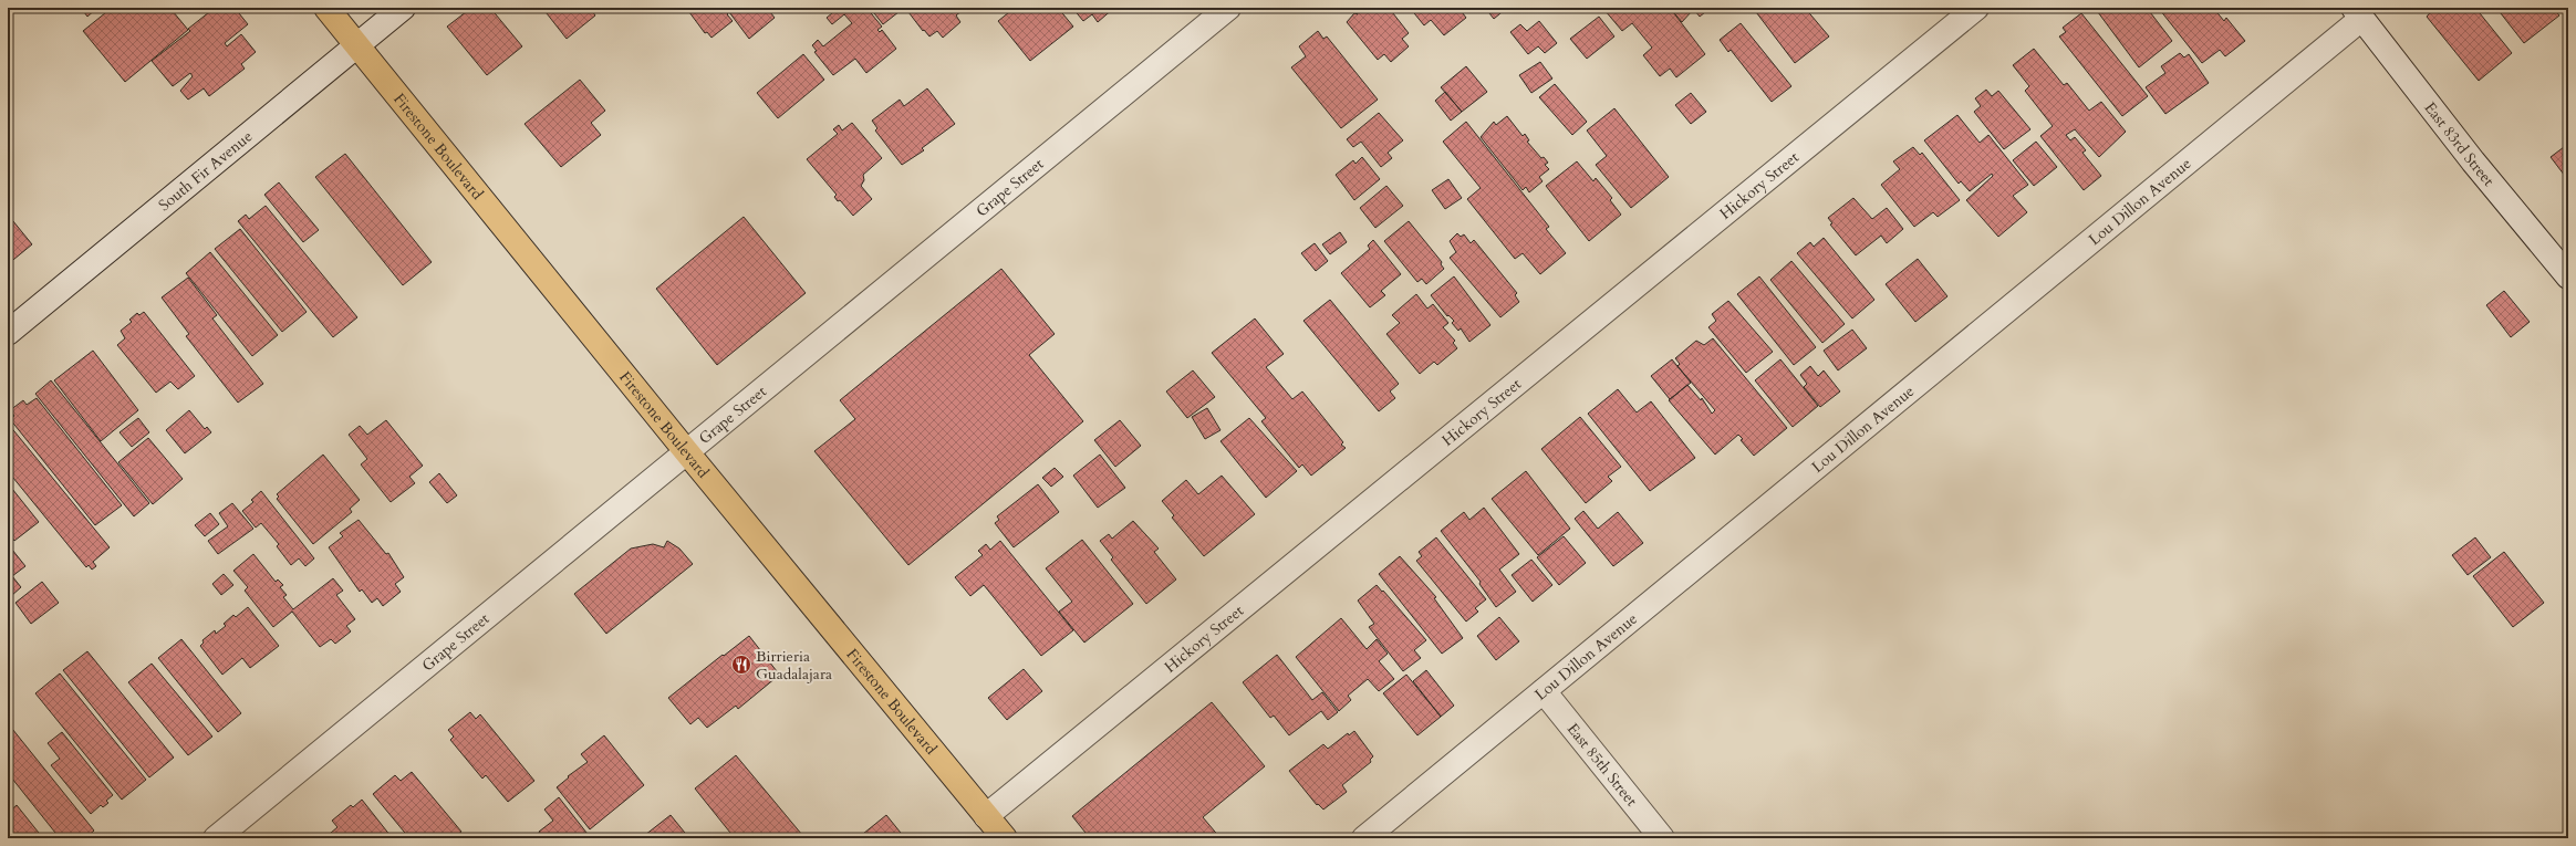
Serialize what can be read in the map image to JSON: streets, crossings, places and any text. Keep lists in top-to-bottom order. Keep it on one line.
{"streets":{"main road":["Firestone Boulevard"],"street":["East 83rd Street","South Fir Avenue","Hickory Street","Grape Street","Lou Dillon Avenue","East 85th Street"]},"crossings":[["East 83rd Street","Lou Dillon Avenue"],["Firestone Boulevard","South Fir Avenue"],["Firestone Boulevard","Hickory Street"],["Firestone Boulevard","Grape Street"],["Lou Dillon Avenue","East 85th Street"]],"places":{"restaurant":["Birrieria Guadalajara"]}}
